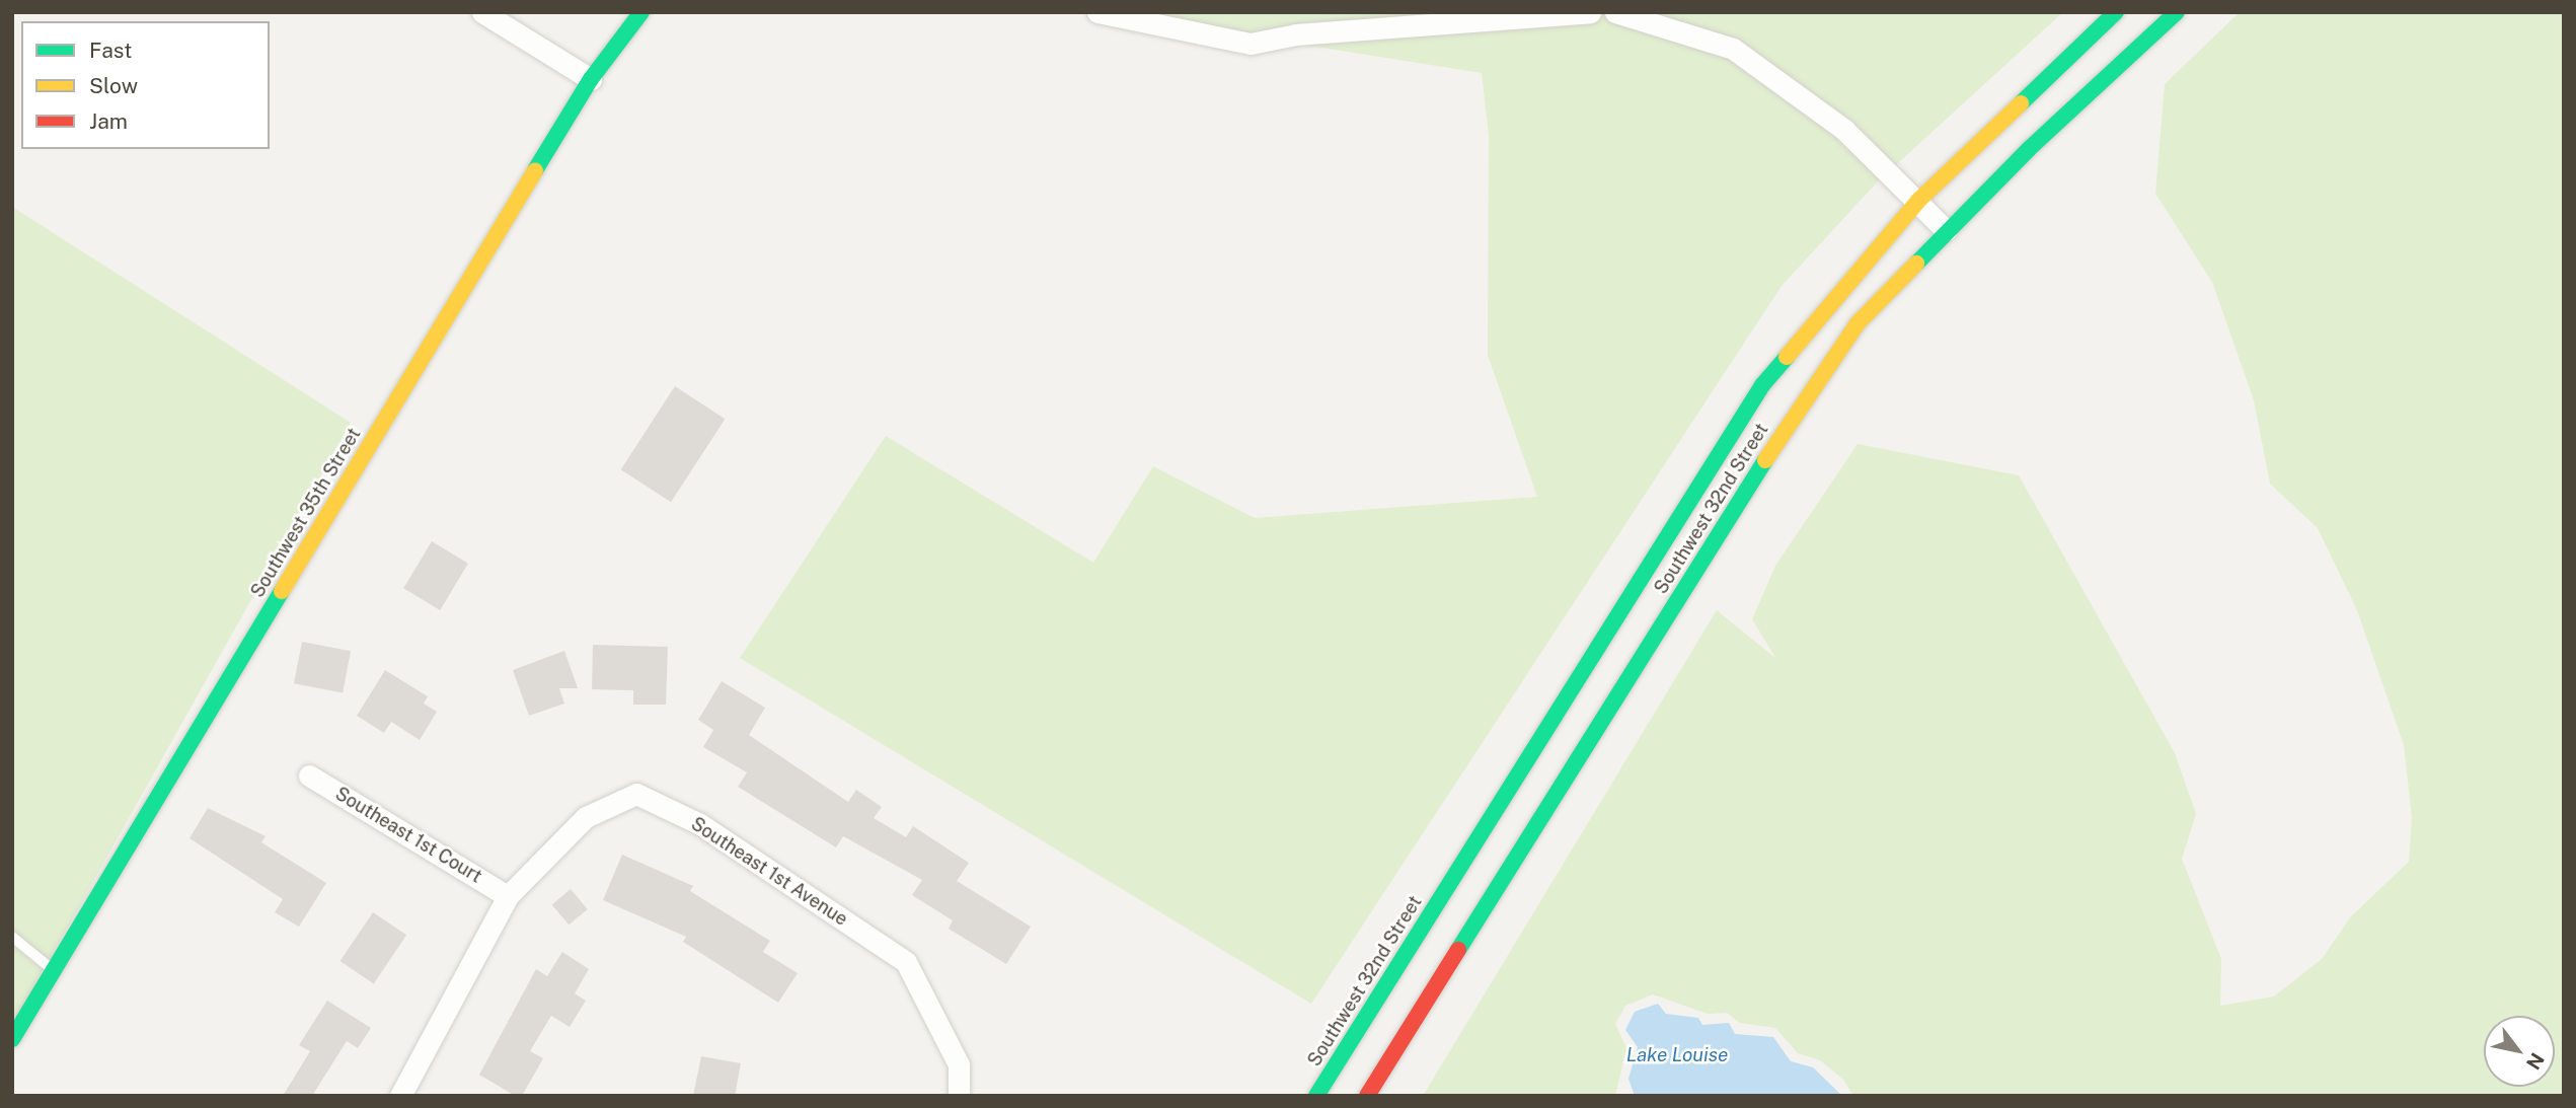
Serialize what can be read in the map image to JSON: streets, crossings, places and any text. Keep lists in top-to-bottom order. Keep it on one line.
{"streets":{"main road":["Southwest 32nd Street","Southwest 35th Street"],"street":["Southeast 1st Court","Southeast 1st Avenue"]},"crossings":[["Southeast 1st Court","Southeast 1st Avenue"]],"water":["Lake Louise"],"legend":["Fast","Slow","Jam"],"north":"bottom right"}
